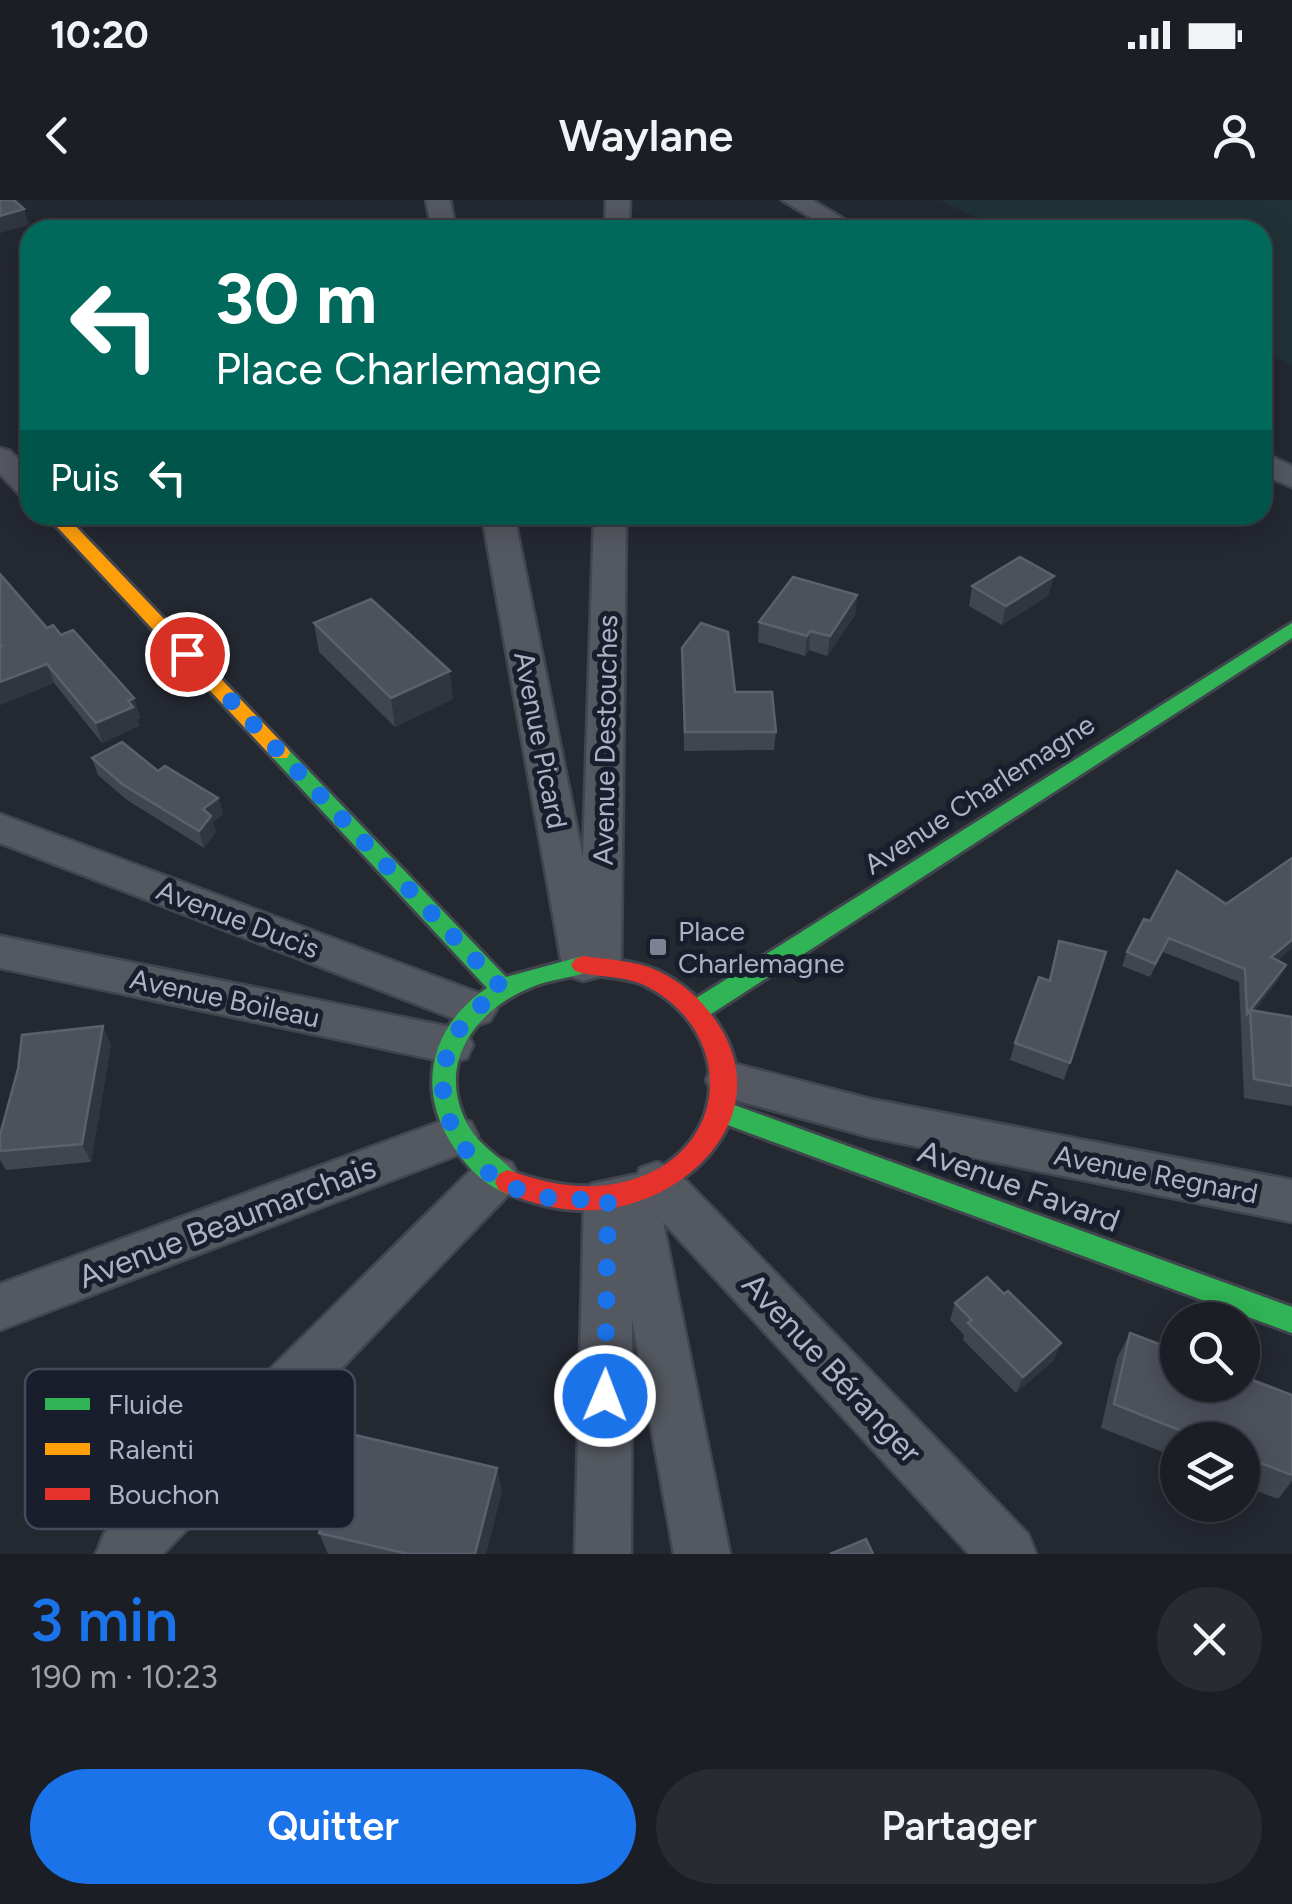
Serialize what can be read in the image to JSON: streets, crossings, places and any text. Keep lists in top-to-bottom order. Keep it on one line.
{"streets":{"street":["Avenue Picard","Avenue Destouches","Avenue Charlemagne","Avenue Ducis","Avenue Boileau","Avenue Regnard","Avenue Favard","Avenue Beaumarchais","Avenue Béranger"]},"crossings":[["Avenue Picard","Avenue Destouches"],["Avenue Picard","Avenue Charlemagne"],["Avenue Picard","Avenue Ducis"],["Avenue Picard","Avenue Boileau"],["Avenue Picard","Avenue Regnard"],["Avenue Picard","Avenue Favard"],["Avenue Picard","Avenue Beaumarchais"],["Avenue Picard","Avenue Béranger"],["Avenue Destouches","Avenue Charlemagne"],["Avenue Destouches","Avenue Ducis"],["Avenue Destouches","Avenue Boileau"],["Avenue Destouches","Avenue Regnard"],["Avenue Destouches","Avenue Favard"],["Avenue Destouches","Avenue Beaumarchais"],["Avenue Destouches","Avenue Béranger"],["Avenue Charlemagne","Avenue Ducis"],["Avenue Charlemagne","Avenue Boileau"],["Avenue Charlemagne","Avenue Regnard"],["Avenue Charlemagne","Avenue Favard"],["Avenue Charlemagne","Avenue Beaumarchais"],["Avenue Charlemagne","Avenue Béranger"],["Avenue Ducis","Avenue Boileau"],["Avenue Ducis","Avenue Regnard"],["Avenue Ducis","Avenue Favard"],["Avenue Ducis","Avenue Beaumarchais"],["Avenue Ducis","Avenue Béranger"],["Avenue Boileau","Avenue Regnard"],["Avenue Boileau","Avenue Favard"],["Avenue Boileau","Avenue Beaumarchais"],["Avenue Boileau","Avenue Béranger"],["Avenue Regnard","Avenue Favard"],["Avenue Regnard","Avenue Beaumarchais"],["Avenue Regnard","Avenue Béranger"],["Avenue Favard","Avenue Beaumarchais"],["Avenue Favard","Avenue Béranger"],["Avenue Beaumarchais","Avenue Béranger"]],"places":{"transit":["Place Charlemagne"]},"legend":["Fluide","Ralenti","Bouchon"],"page":{"status":"10:20","header":"Waylane","turn":["30 m","Place Charlemagne"],"then":"Puis","heading":["3 min","190 m · 10:23"],"buttons":["Quitter","Partager"]}}
